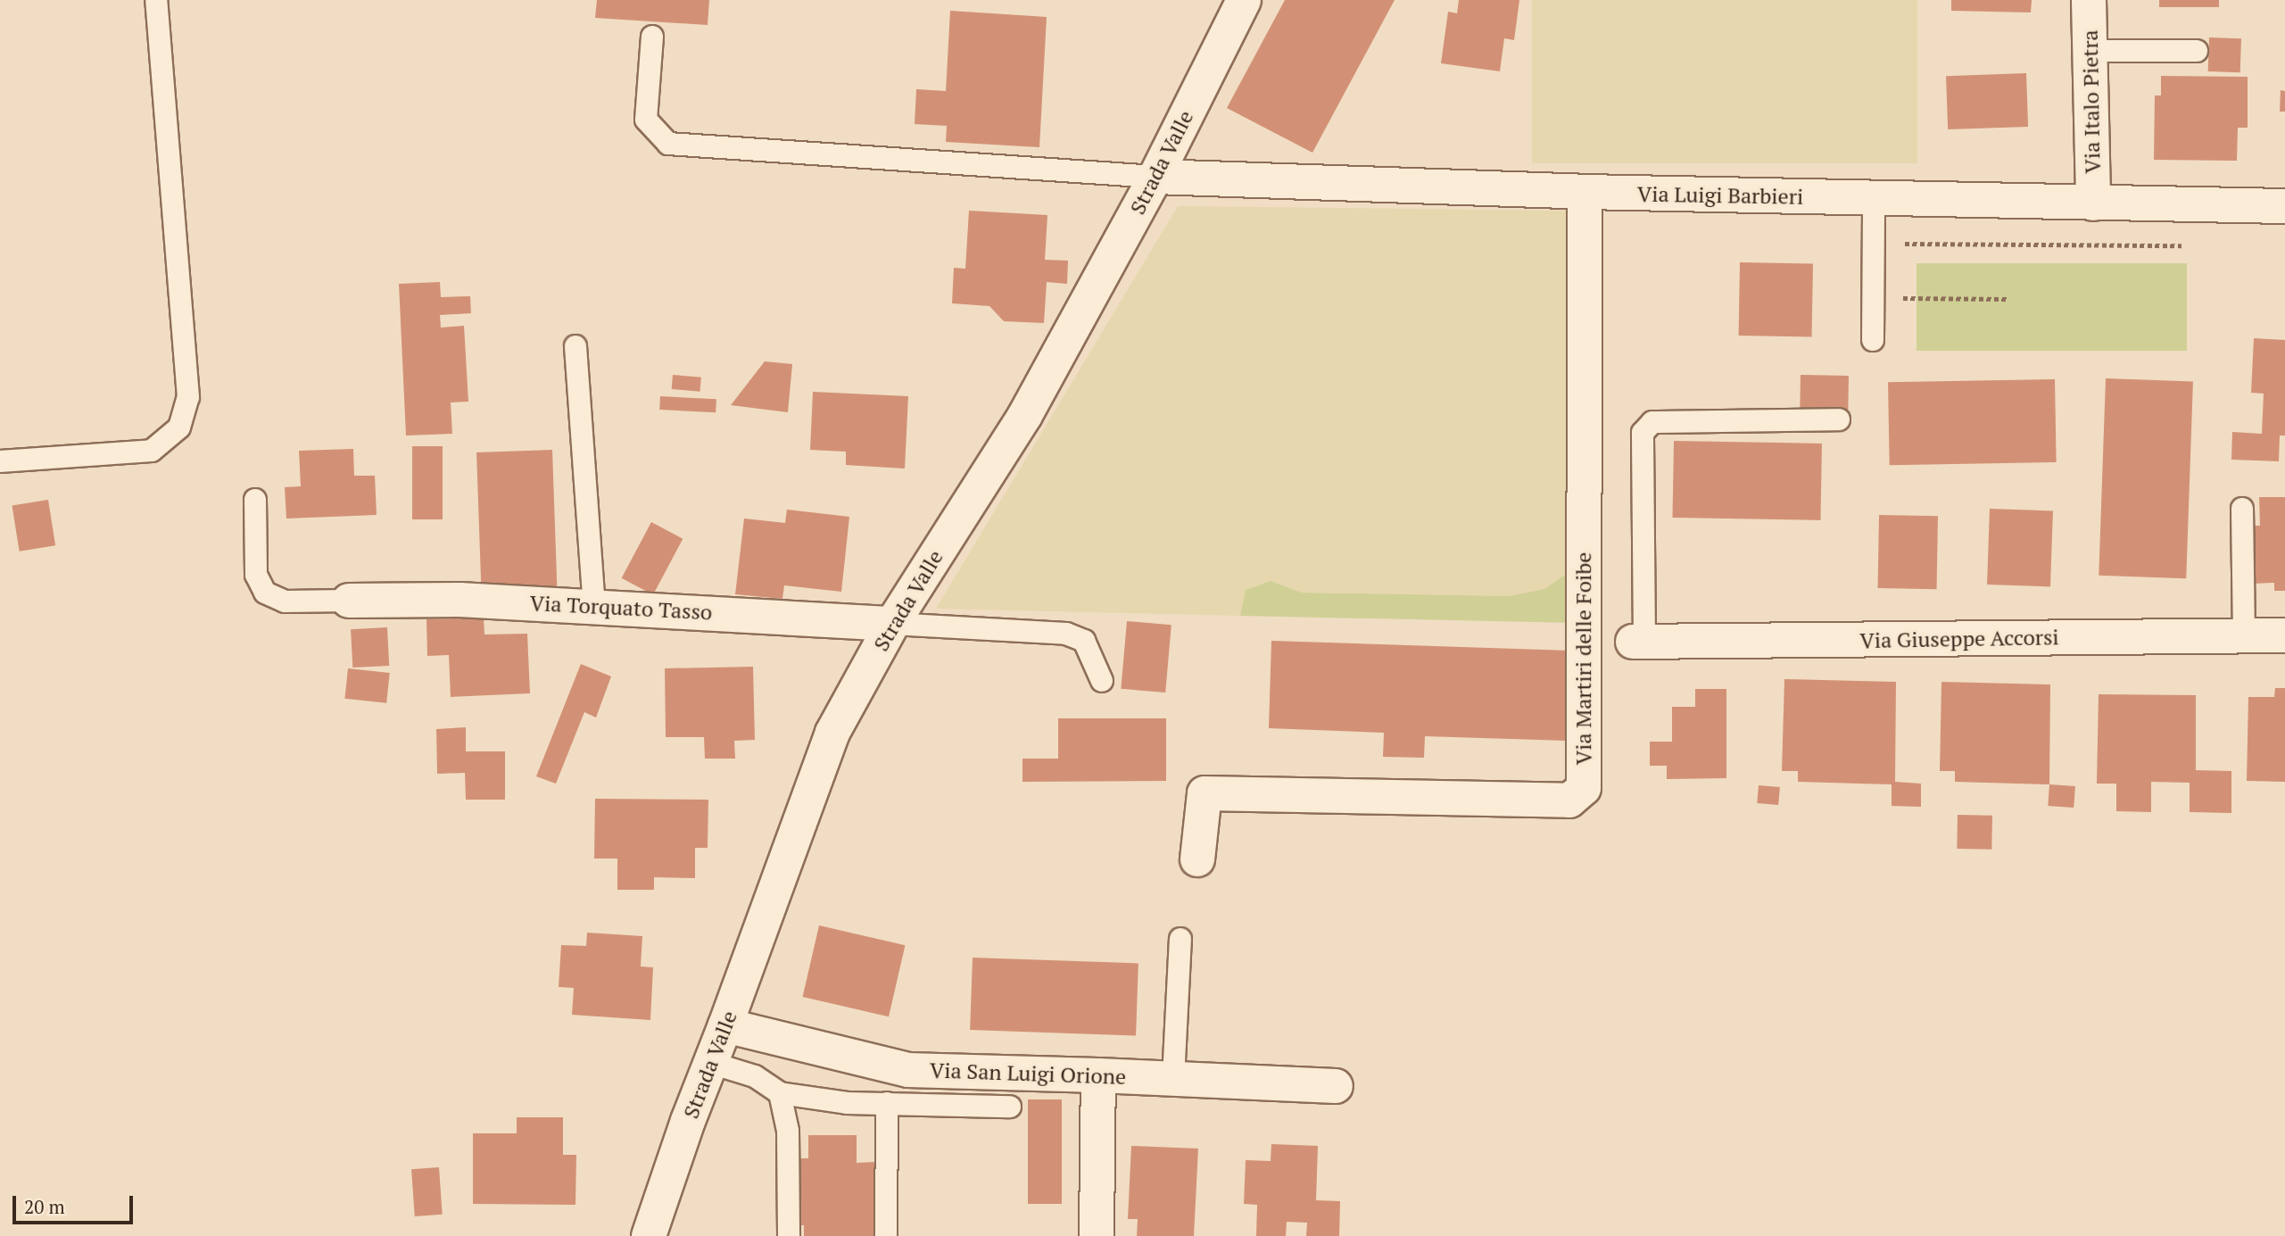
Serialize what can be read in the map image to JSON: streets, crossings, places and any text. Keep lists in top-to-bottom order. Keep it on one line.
{"streets":{"street":["Via Italo Pietra","Strada Valle","Via Luigi Barbieri","Via Torquato Tasso","Via Giuseppe Accorsi","Via Martiri delle Foibe","Via San Luigi Orione"]},"crossings":[["Via Italo Pietra","Via Luigi Barbieri"],["Strada Valle","Via Luigi Barbieri"],["Strada Valle","Via Torquato Tasso"],["Strada Valle","Via San Luigi Orione"],["Via Luigi Barbieri","Via Martiri delle Foibe"]],"scale_bar":"20 m"}
